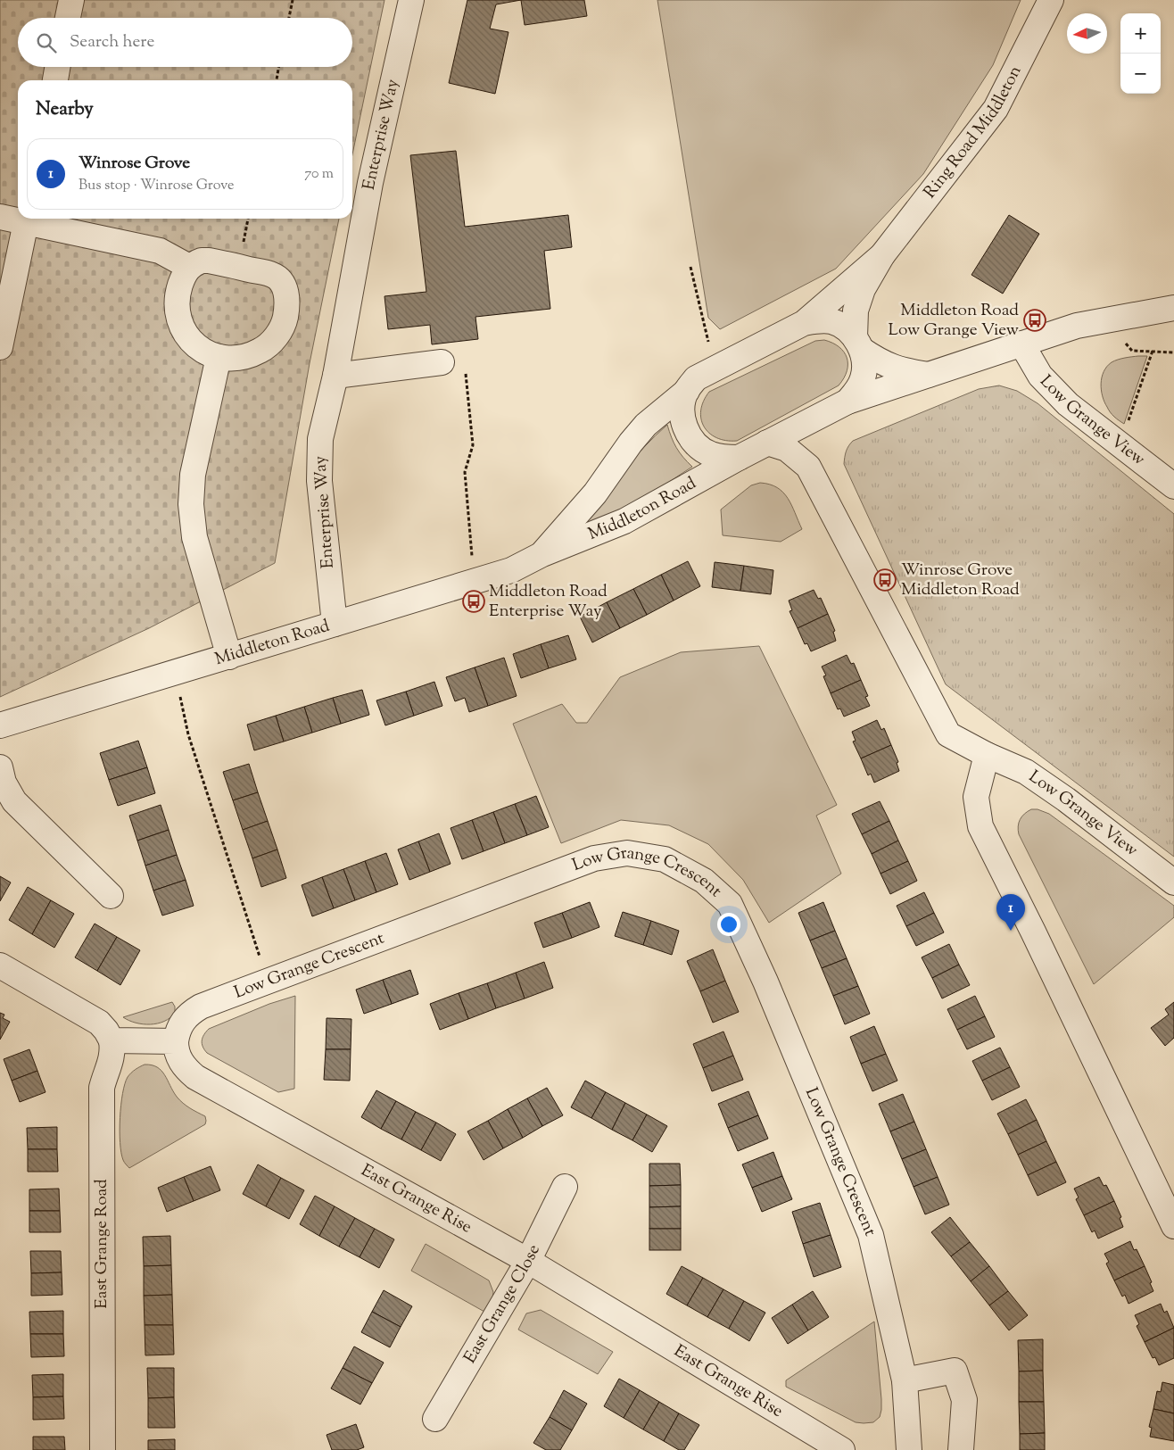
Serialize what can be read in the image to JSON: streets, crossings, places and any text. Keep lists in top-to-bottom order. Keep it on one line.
{"streets":{"street":["Ring Road Middleton","Enterprise Way","Low Grange View","Middleton Road","Low Grange Crescent","East Grange Rise","East Grange Road","East Grange Close"]},"crossings":[["Ring Road Middleton","Middleton Road"],["Enterprise Way","Middleton Road"],["Low Grange View","Middleton Road"],["Low Grange Crescent","East Grange Rise"],["East Grange Rise","East Grange Close"]],"places":{"bus stop":["Middleton Road Low Grange View","Winrose Grove Middleton Road","Middleton Road Enterprise Way"]},"north":"left","page":{"map_buttons":["+","−"],"search":"Search here","heading":"Nearby","list":[{"mark":"1","name":"Winrose Grove","note":"Bus stop · Winrose Grove","value":"70 m"}],"pins":"1"}}
